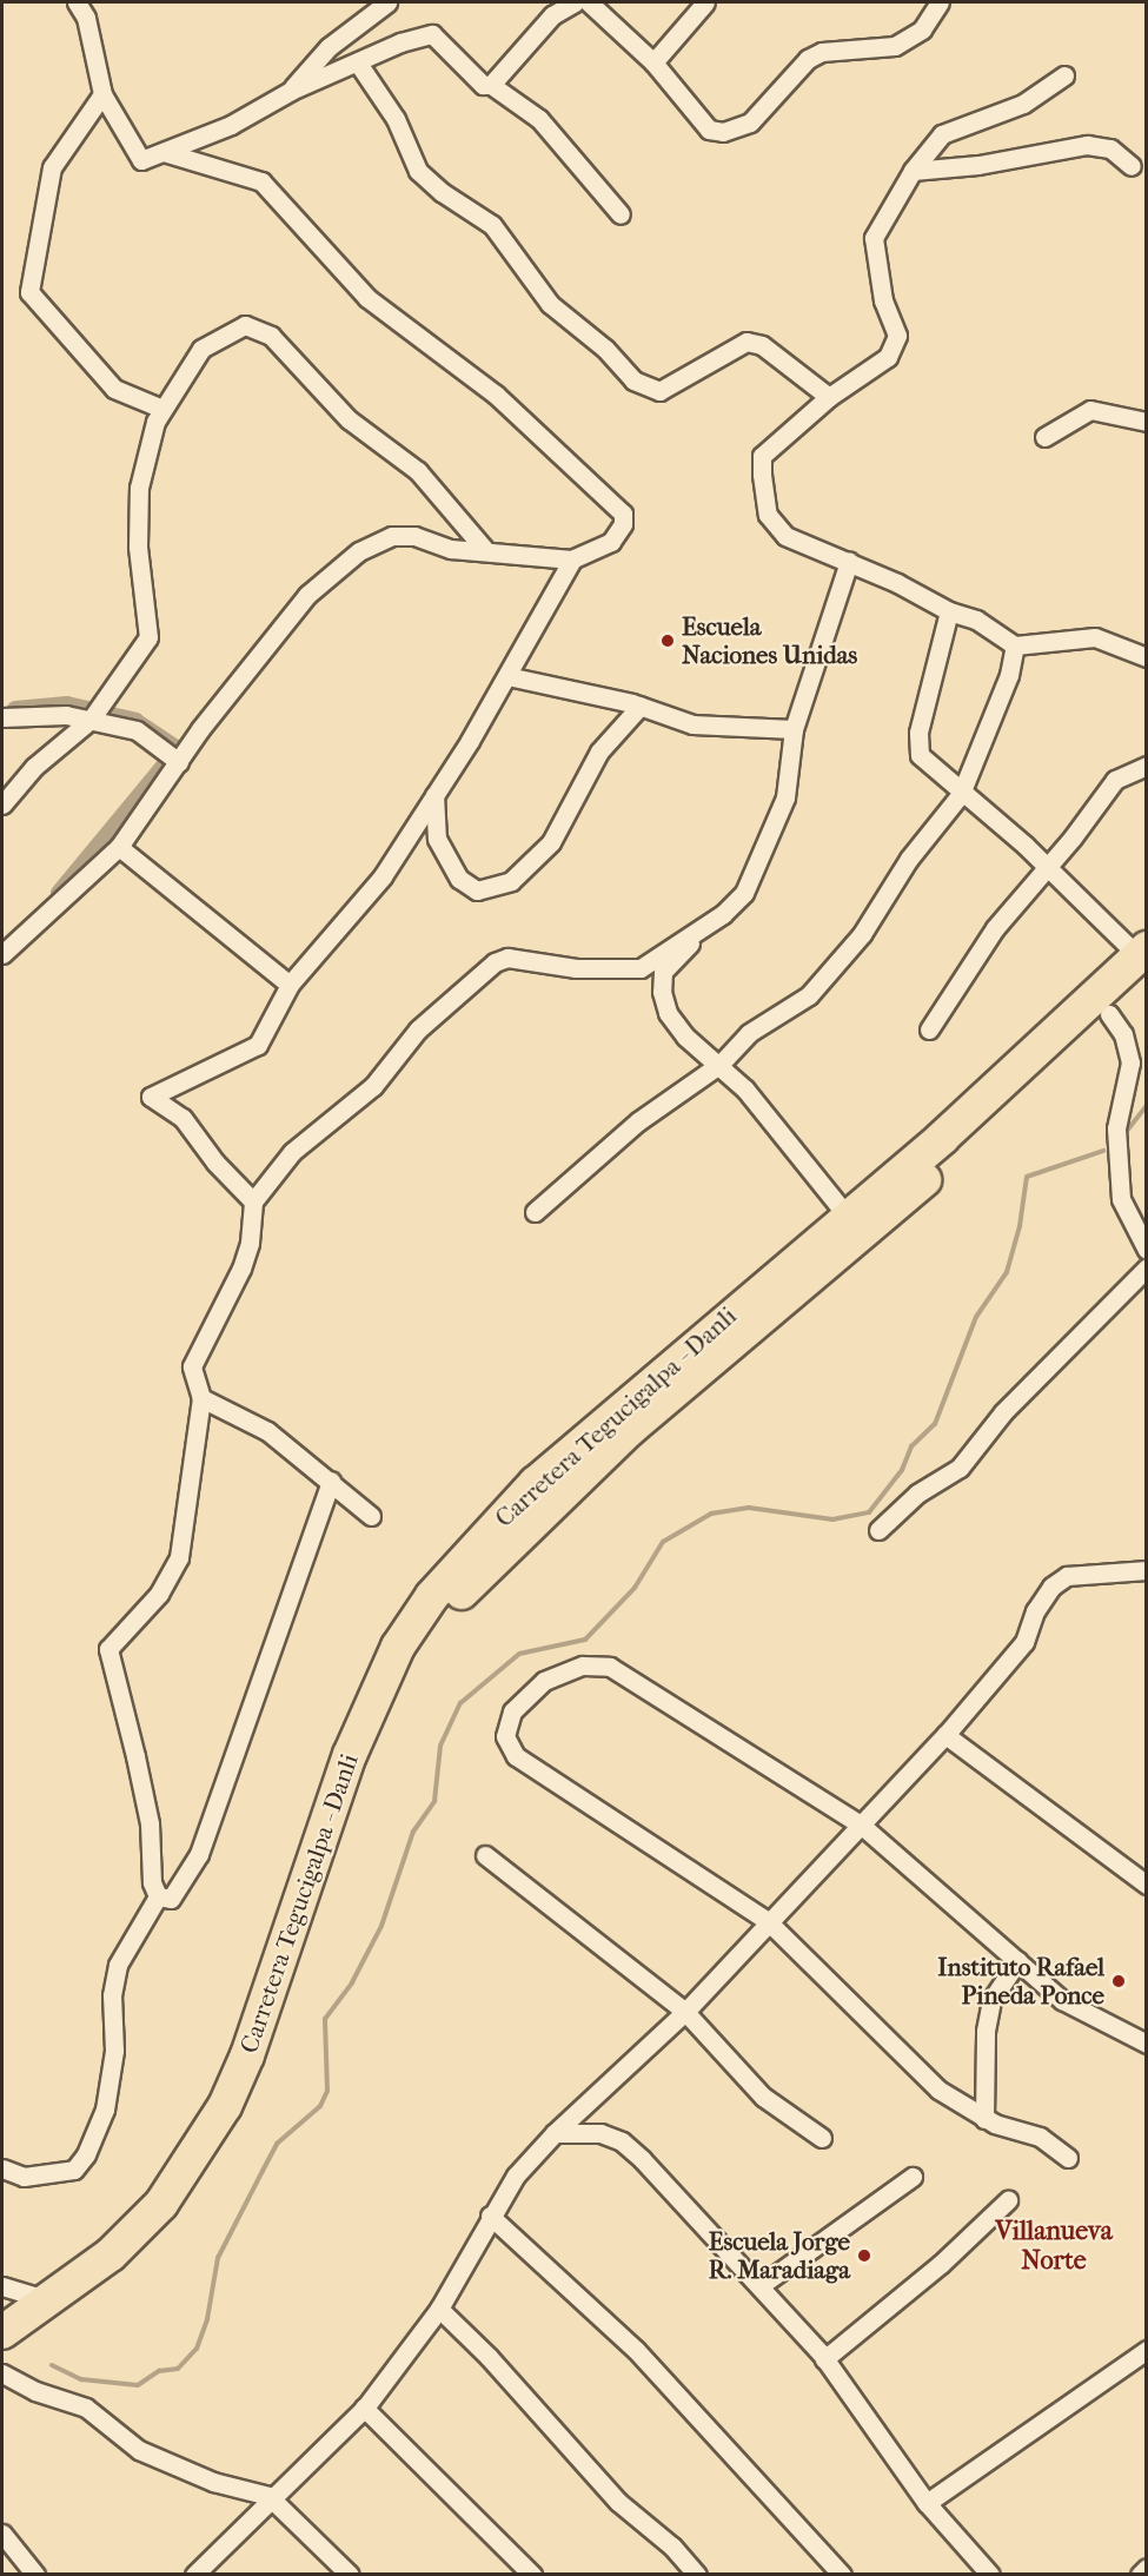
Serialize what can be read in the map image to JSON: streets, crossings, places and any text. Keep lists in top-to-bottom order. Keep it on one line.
{"streets":{"highway":["Carretera Tegucigalpa - Danli"]},"districts":["Villanueva Norte"],"places":["Escuela Naciones Unidas","Instituto Rafael Pineda Ponce","Escuela Jorge R. Maradiaga"]}
